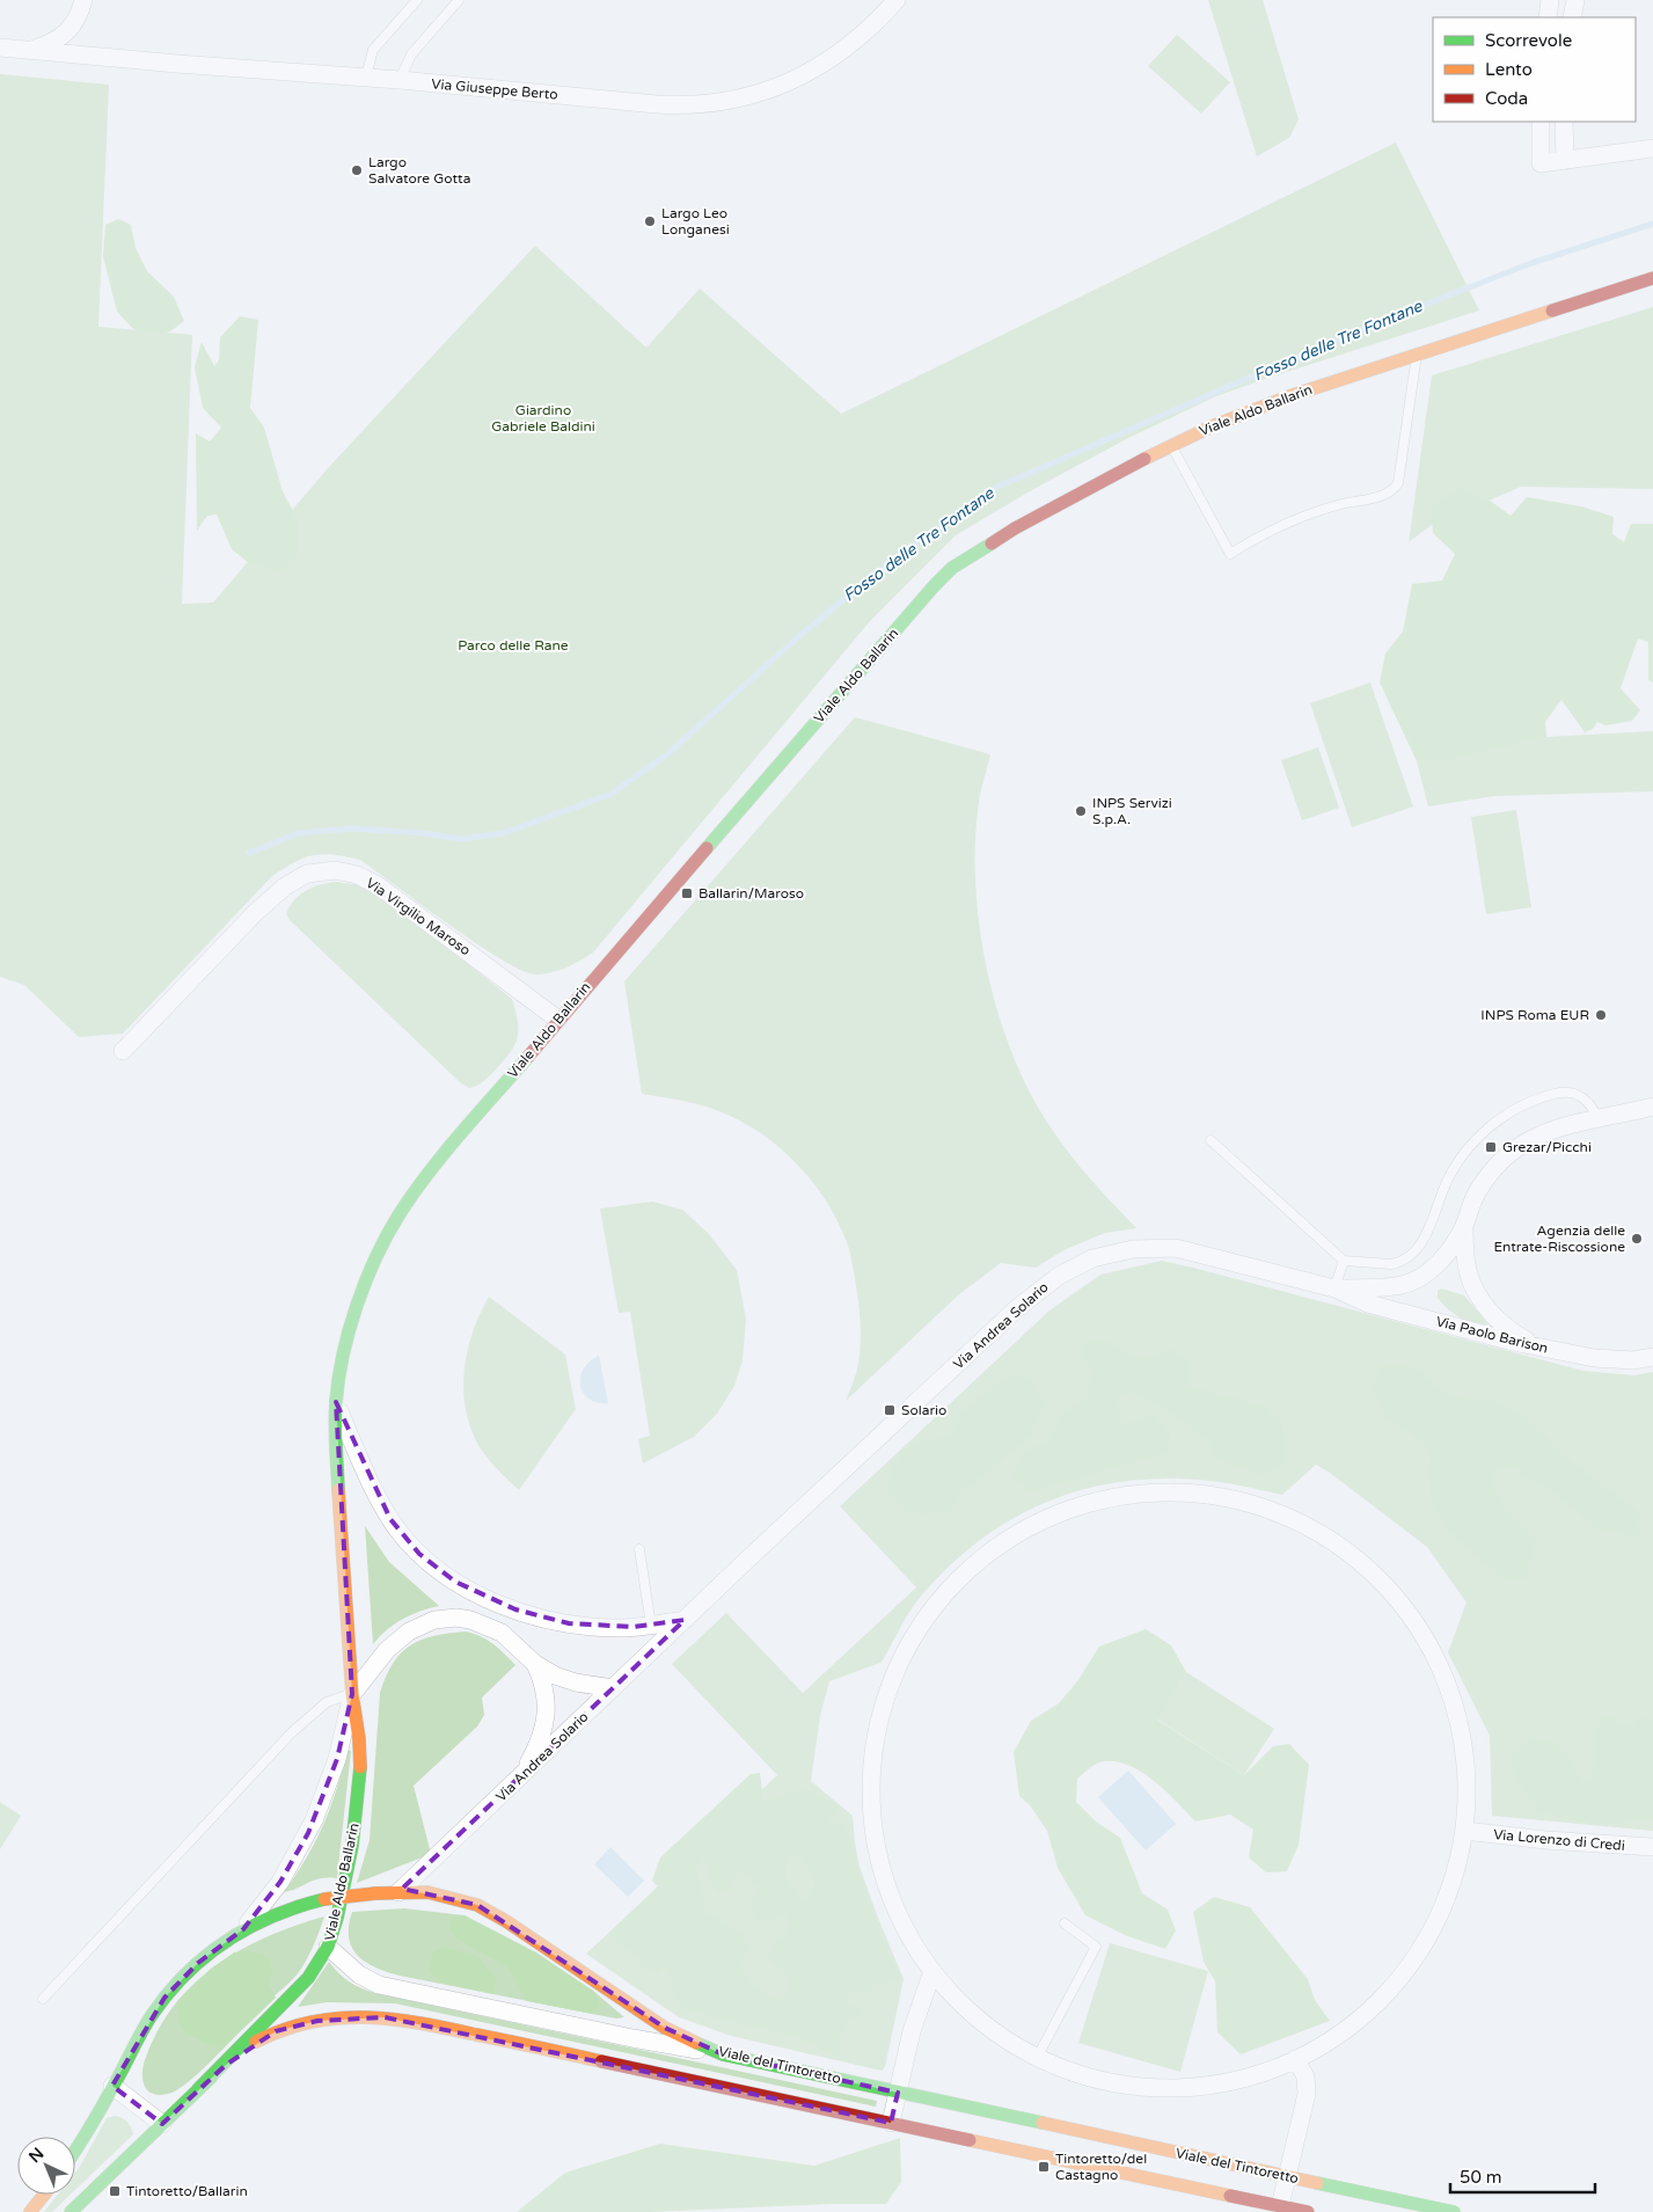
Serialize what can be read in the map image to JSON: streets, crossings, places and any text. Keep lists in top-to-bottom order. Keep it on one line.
{"streets":{"main road":["Viale Aldo Ballarin","Viale del Tintoretto"],"street":["Via Giuseppe Berto","Via Virgilio Maroso","Via Andrea Solario","Via Paolo Barison","Via Lorenzo di Credi"]},"crossings":[["Viale Aldo Ballarin","Via Virgilio Maroso"],["Viale Aldo Ballarin","Via Andrea Solario"],["Viale Aldo Ballarin","Viale del Tintoretto"],["Via Andrea Solario","Via Paolo Barison"],["Via Andrea Solario","Viale del Tintoretto"]],"water":["Fosso delle Tre Fontane"],"parks":["Giardino Gabriele Baldini","Parco delle Rane"],"places":{"other":["Largo Salvatore Gotta","Largo Leo Longanesi","INPS Servizi S.p.A.","INPS Roma EUR","Agenzia delle Entrate-Riscossione"],"transit":["Ballarin/Maroso","Grezar/Picchi","Solario","Tintoretto/del Castagno","Tintoretto/Ballarin"]},"legend":["Scorrevole","Lento","Coda"],"scale_bar":"50 m","north":"top left"}
